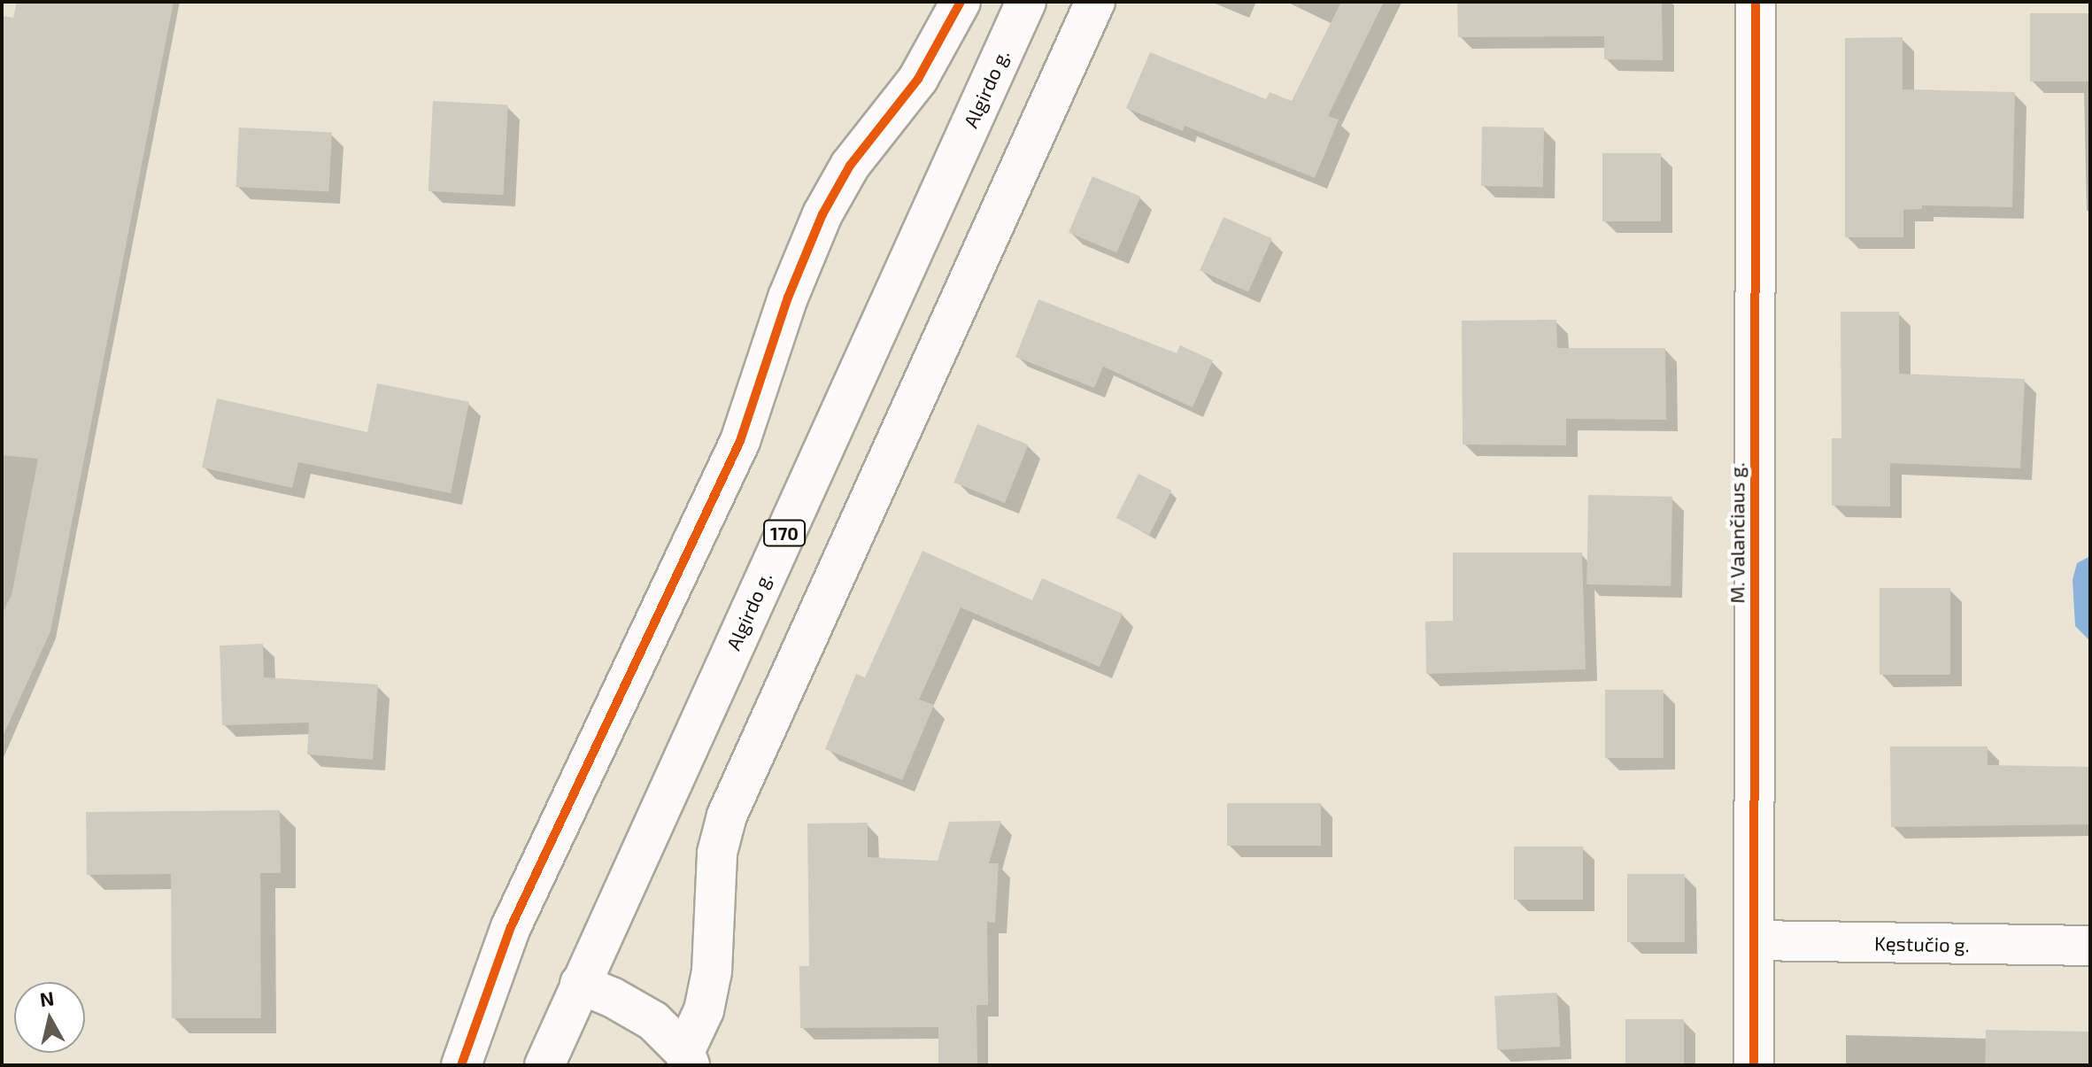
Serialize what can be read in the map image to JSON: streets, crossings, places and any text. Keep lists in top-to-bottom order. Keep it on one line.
{"streets":{"street":["Algirdo g.","170","M. Valančiaus g.","Kęstučio g."]},"crossings":[["M. Valančiaus g.","Kęstučio g."]],"north":"top"}
